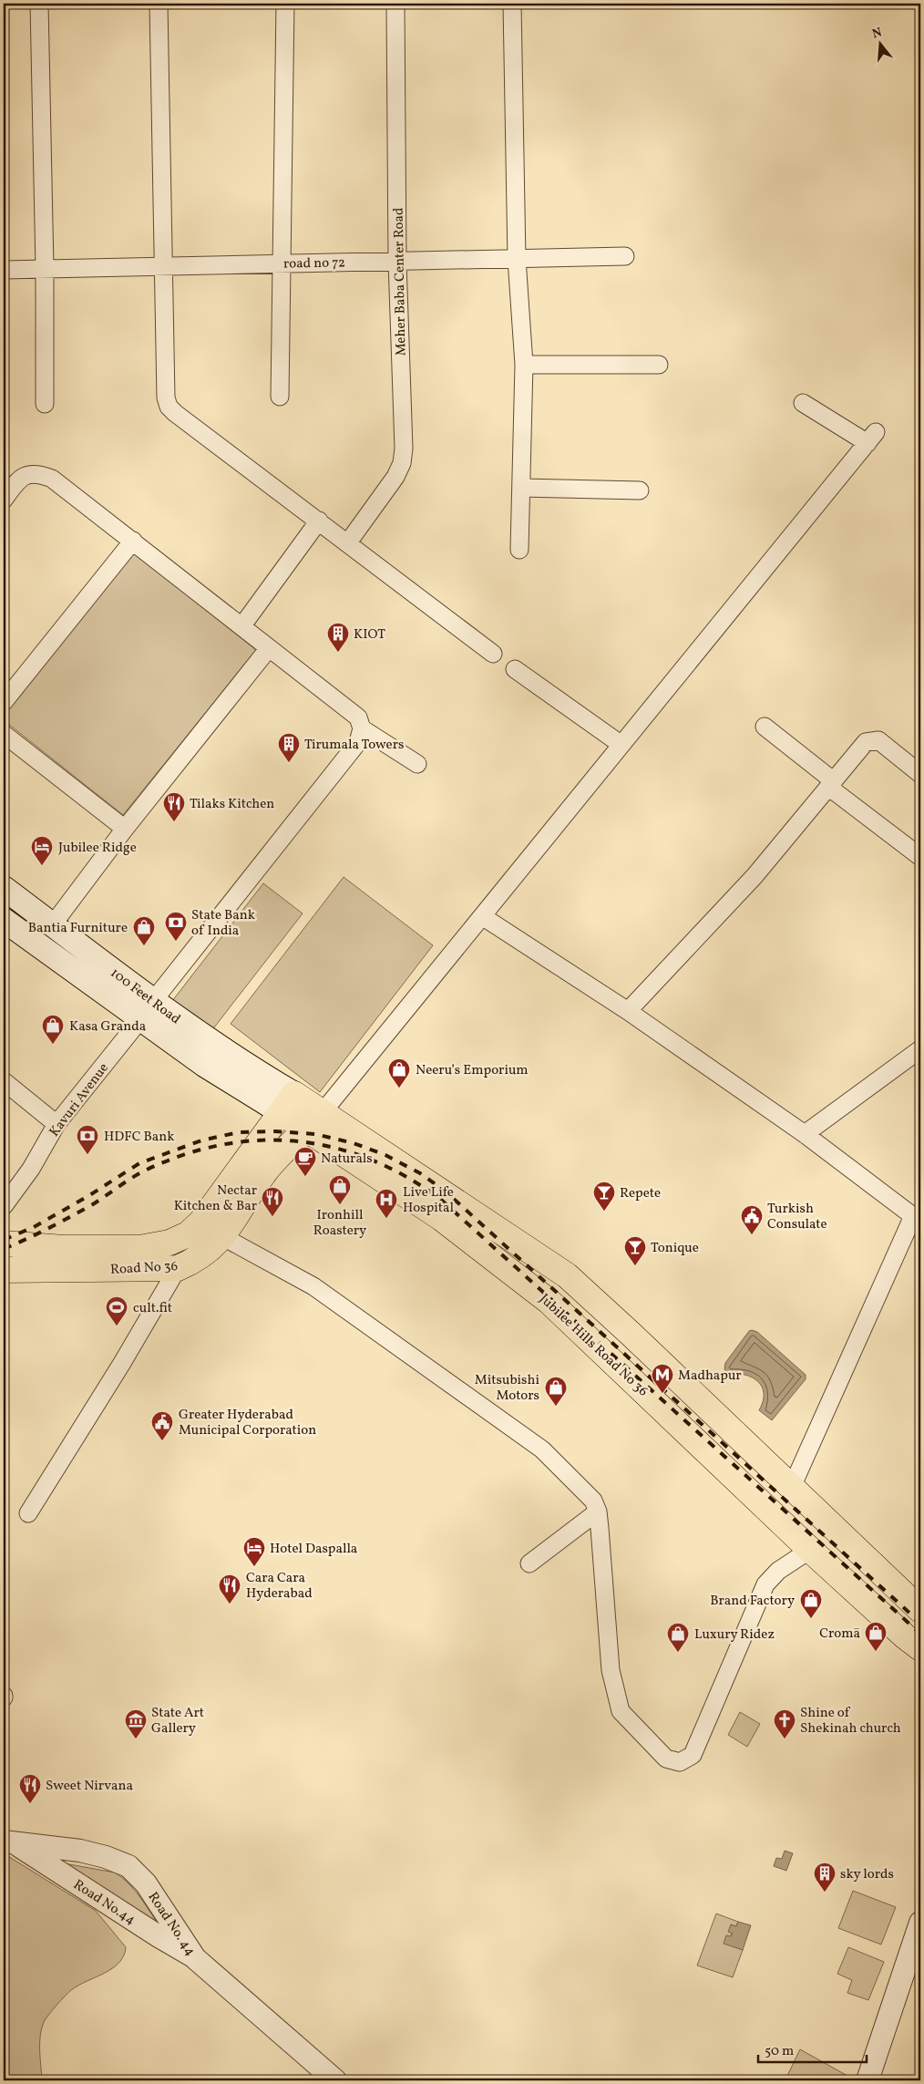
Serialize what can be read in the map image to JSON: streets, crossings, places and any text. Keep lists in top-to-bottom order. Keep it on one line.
{"streets":{"main road":["100 Feet Road","Road No 36","Jubilee Hills Road No 36"],"street":["road no 72","Meher Baba Center Road","Kavuri Avenue","Road No.44","Road No. 44"]},"crossings":[["road no 72","Meher Baba Center Road"],["100 Feet Road","Kavuri Avenue"],["100 Feet Road","Road No 36"],["100 Feet Road","Jubilee Hills Road No 36"],["Road No 36","Jubilee Hills Road No 36"],["Road No.44","Road No. 44"]],"places":{"building":["KIOT","Tirumala Towers","sky lords"],"restaurant":["Tilaks Kitchen","Nectar Kitchen & Bar","Cara Cara Hyderabad","Sweet Nirvana"],"hotel":["Jubilee Ridge","Hotel Daspalla"],"bank":["State Bank of India","HDFC Bank"],"shop":["Bantia Furniture","Kasa Granda","Neeru’s Emporium","Ironhill Roastery","Mitsubishi Motors","Brand Factory","Cromā","Luxury Ridez"],"cafe":["Naturals"],"bar":["Repete","Tonique"],"hospital":["Live Life Hospital"],"public building":["Turkish Consulate","Greater Hyderabad Municipal Corporation"],"sports":["cult.fit"],"metro station":["Madhapur"],"museum":["State Art Gallery"],"church":["Shine of Shekinah church"]},"scale_bar":"50 m","north":"top"}
